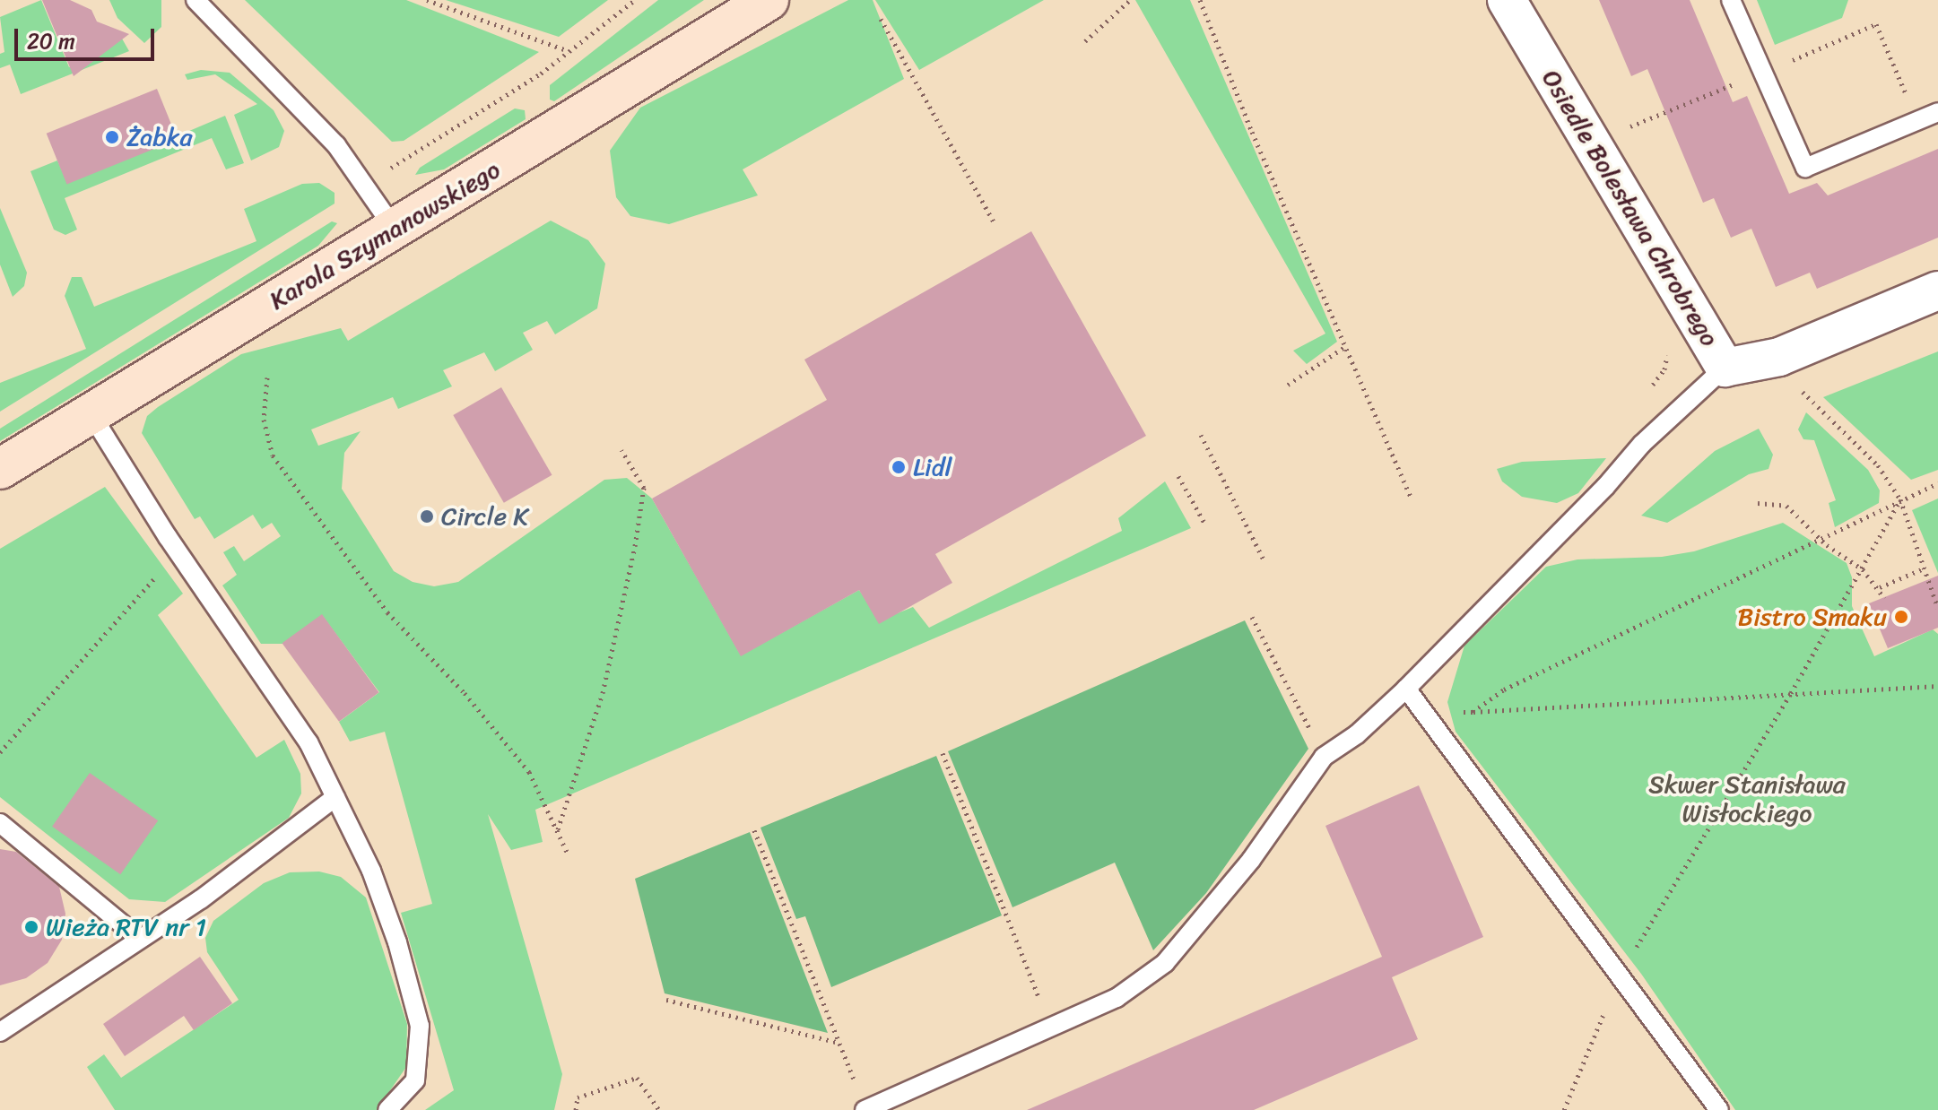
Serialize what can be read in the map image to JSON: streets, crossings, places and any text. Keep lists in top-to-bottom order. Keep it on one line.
{"streets":{"street":["Osiedle Bolesława Chrobrego","Karola Szymanowskiego"]},"parks":["Skwer Stanisława Wisłockiego"],"places":["Żabka","Lidl","Circle K","Bistro Smaku","Wieża RTV nr 1"],"scale_bar":"20 m"}
